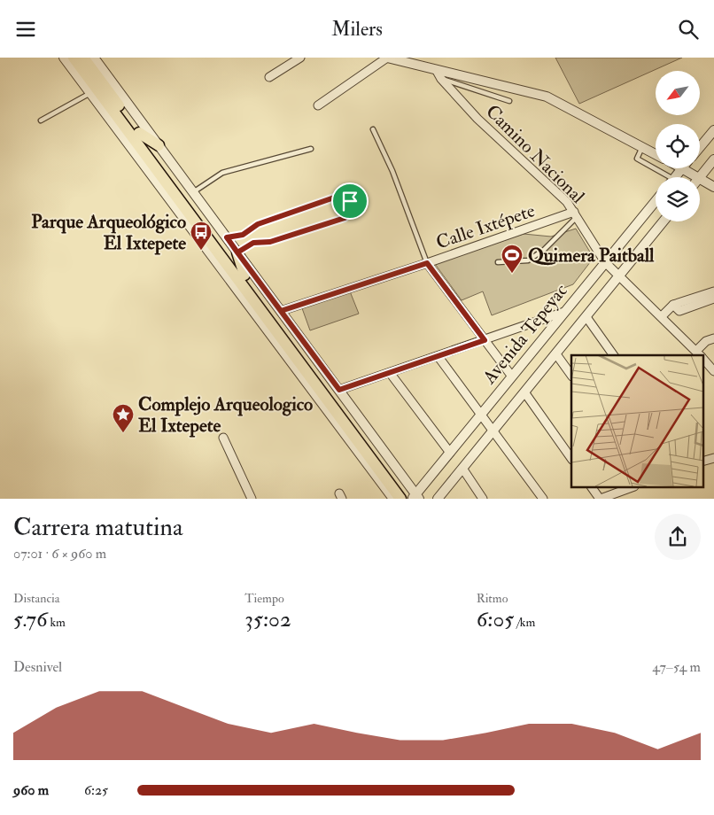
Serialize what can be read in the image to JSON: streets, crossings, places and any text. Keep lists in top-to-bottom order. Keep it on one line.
{"streets":{"street":["Camino Nacional","Calle Ixtépete","Avenida Tepeyac"]},"crossings":[["Camino Nacional","Calle Ixtépete"],["Camino Nacional","Avenida Tepeyac"]],"places":{"bus stop":["Parque Arqueológico El Ixtepete"],"sports":["Quimera Paitball"],"place":["Complejo Arqueologico El Ixtepete"]},"north":"bottom left","page":{"header":"Milers","heading":["Carrera matutina","07:01 · 6 × 960 m"],"stats":[["Distancia","5.76 km"],["Tiempo","35:02"],["Ritmo","6:05 /km"]],"chart":["Desnivel","47–54 m"],"list":[{"name":"960 m","note":"6:25"}]}}
